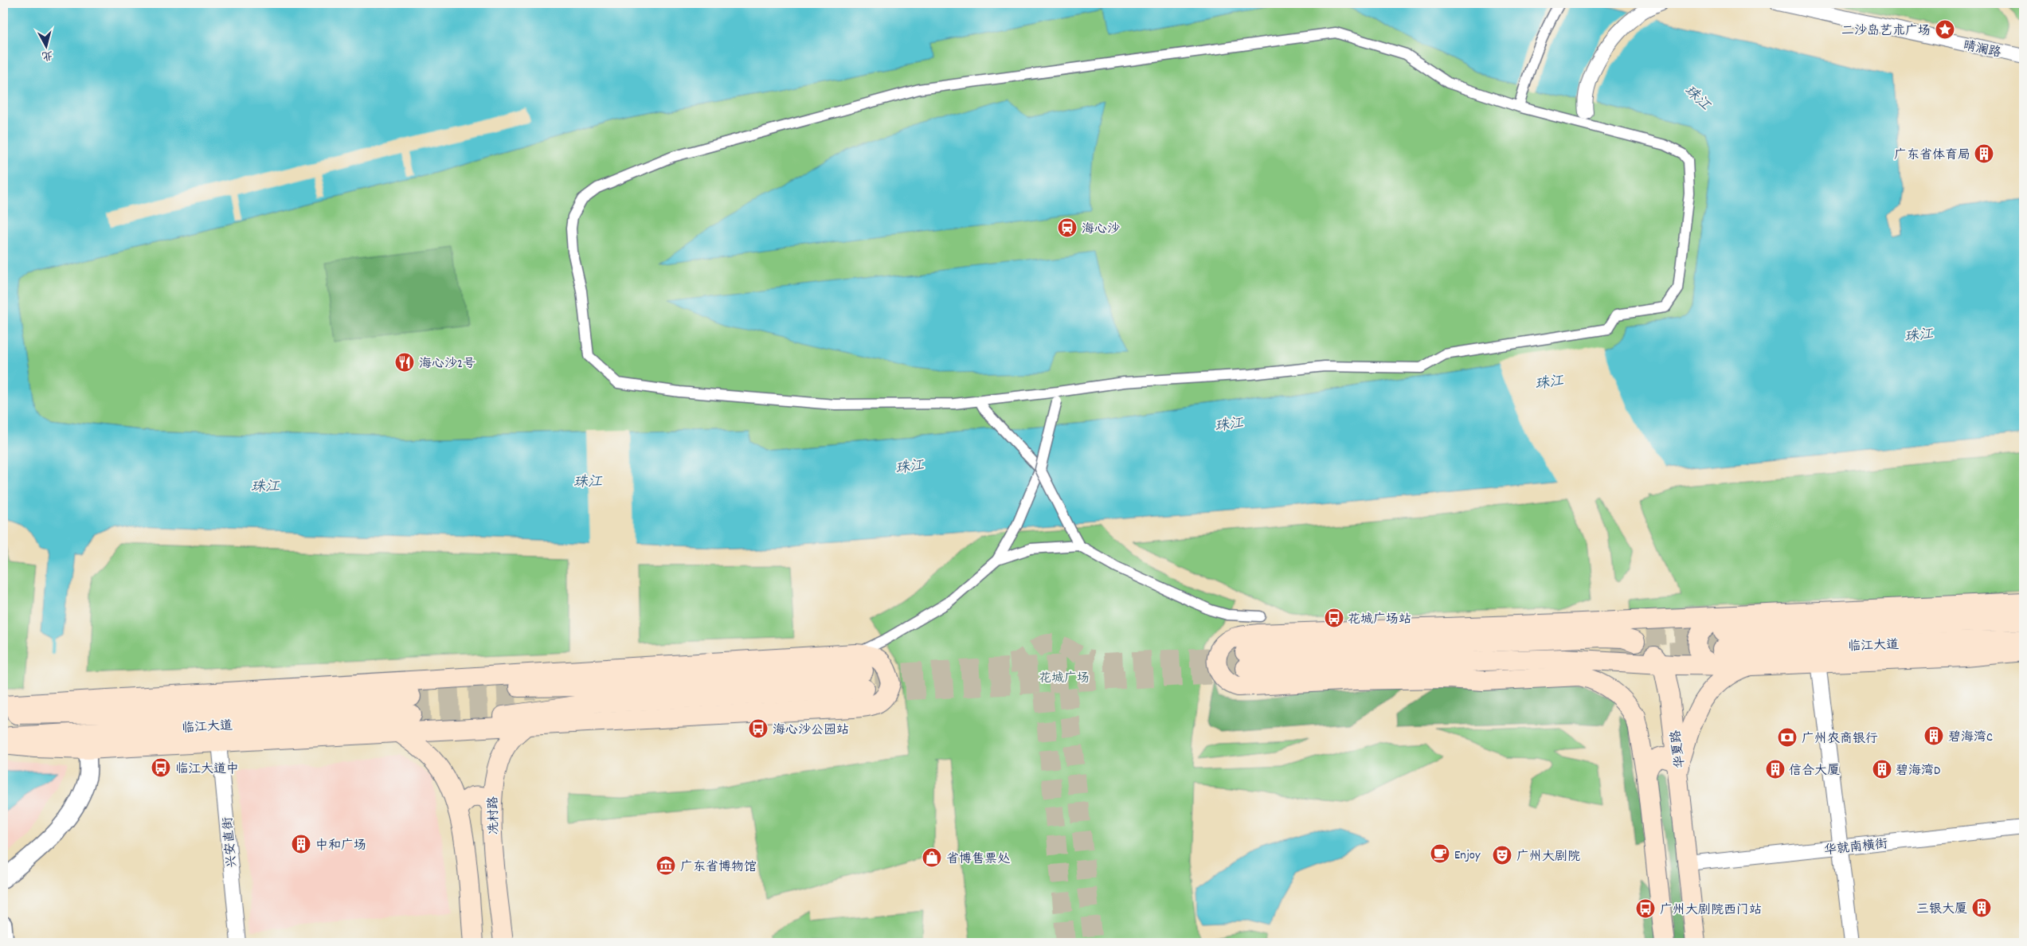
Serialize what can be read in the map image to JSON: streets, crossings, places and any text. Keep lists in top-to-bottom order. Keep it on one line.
{"streets":{"main road":["临江大道","华夏路","冼村路"],"street":["晴澜路","兴安直街","华就南横街"]},"crossings":[["华夏路","华就南横街"]],"water":["珠江"],"parks":["花城广场"],"places":{"place":["二沙岛艺术广场"],"building":["广东省体育局","碧海湾C","信合大厦","碧海湾D","中和广场","三银大厦"],"station":["海心沙"],"restaurant":["海心沙2号"],"bus stop":["花城广场站","海心沙公园站","临江大道中","广州大剧院西门站"],"bank":["广州农商银行"],"cafe":["Enjoy"],"theatre":["广州大剧院"],"shop":["省博售票处"],"museum":["广东省博物馆"]},"north":"bottom"}
